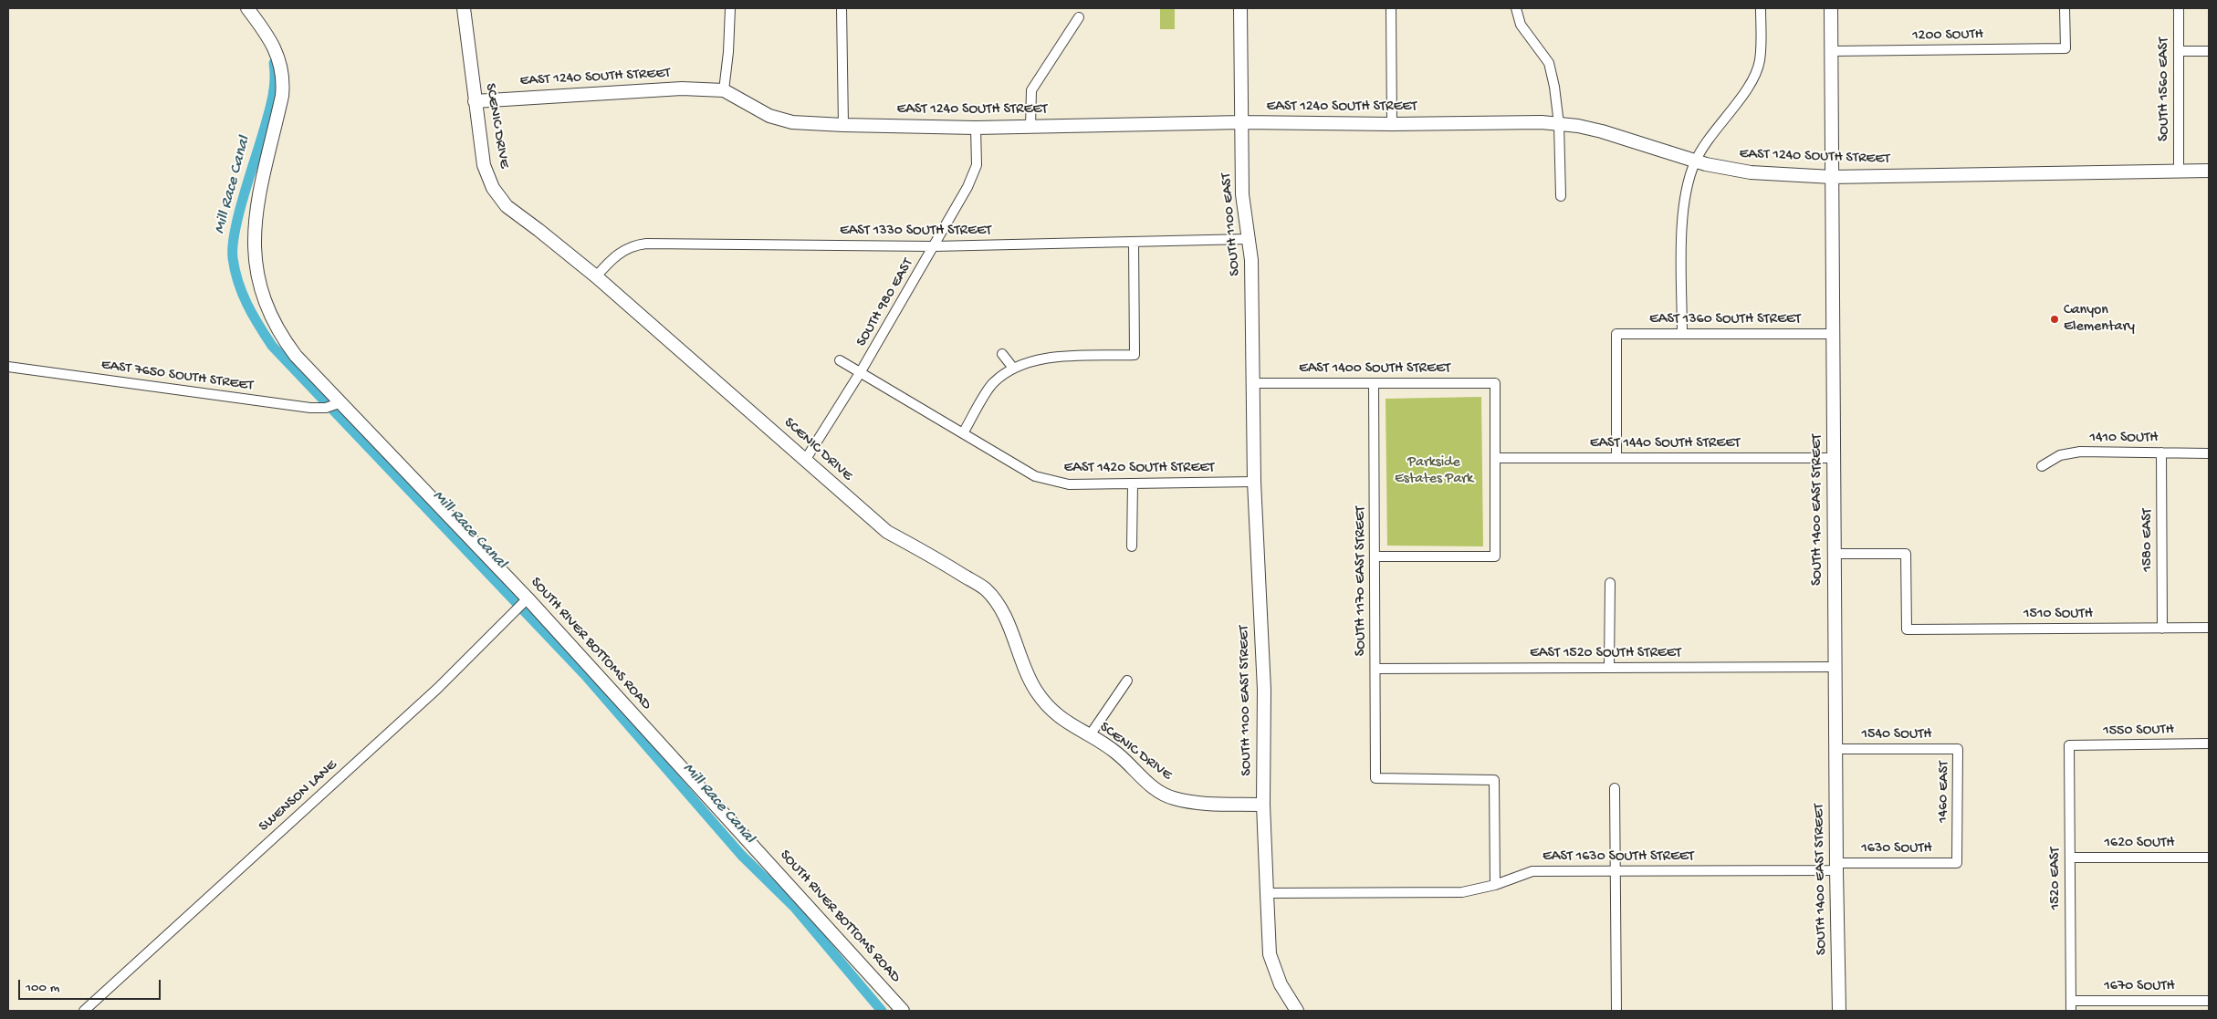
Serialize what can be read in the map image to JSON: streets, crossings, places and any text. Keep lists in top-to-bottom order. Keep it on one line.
{"streets":{"street":["1200 SOUTH","EAST 1240 SOUTH STREET","SOUTH 1560 EAST","SCENIC DRIVE","SOUTH 1100 EAST","EAST 1330 SOUTH STREET","SOUTH 980 EAST","EAST 1360 SOUTH STREET","EAST 1400 SOUTH STREET","EAST 7650 SOUTH STREET","1410 SOUTH","EAST 1440 SOUTH STREET","EAST 1420 SOUTH STREET","SOUTH 1400 EAST STREET","1580 EAST","SOUTH 1170 EAST STREET","1510 SOUTH","SOUTH RIVER BOTTOMS ROAD","EAST 1520 SOUTH STREET","SOUTH 1100 EAST STREET","1550 SOUTH","1540 SOUTH","1460 EAST","SWENSON LANE","1620 SOUTH","1630 SOUTH","EAST 1630 SOUTH STREET","1520 EAST","1670 SOUTH"]},"crossings":[["1200 SOUTH","SOUTH 1400 EAST STREET"],["EAST 1240 SOUTH STREET","SOUTH 1560 EAST"],["EAST 1240 SOUTH STREET","SCENIC DRIVE"],["EAST 1240 SOUTH STREET","SOUTH 1100 EAST"],["EAST 1240 SOUTH STREET","SOUTH 980 EAST"],["EAST 1240 SOUTH STREET","SOUTH 1400 EAST STREET"],["SCENIC DRIVE","EAST 1330 SOUTH STREET"],["SCENIC DRIVE","SOUTH 980 EAST"],["SCENIC DRIVE","SOUTH 1100 EAST STREET"],["SOUTH 1100 EAST","EAST 1330 SOUTH STREET"],["SOUTH 1100 EAST","EAST 1400 SOUTH STREET"],["SOUTH 1100 EAST","SOUTH 1100 EAST STREET"],["EAST 1330 SOUTH STREET","SOUTH 980 EAST"],["SOUTH 980 EAST","EAST 1420 SOUTH STREET"],["EAST 1360 SOUTH STREET","EAST 1440 SOUTH STREET"],["EAST 1360 SOUTH STREET","SOUTH 1400 EAST STREET"],["EAST 1400 SOUTH STREET","EAST 1440 SOUTH STREET"],["EAST 1400 SOUTH STREET","SOUTH 1170 EAST STREET"],["EAST 1400 SOUTH STREET","SOUTH 1100 EAST STREET"],["EAST 7650 SOUTH STREET","SOUTH RIVER BOTTOMS ROAD"],["1410 SOUTH","1580 EAST"],["EAST 1440 SOUTH STREET","SOUTH 1400 EAST STREET"],["EAST 1420 SOUTH STREET","SOUTH 1100 EAST STREET"],["SOUTH 1400 EAST STREET","1510 SOUTH"],["SOUTH 1400 EAST STREET","EAST 1520 SOUTH STREET"],["SOUTH 1400 EAST STREET","1540 SOUTH"],["SOUTH 1400 EAST STREET","1630 SOUTH"],["SOUTH 1400 EAST STREET","EAST 1630 SOUTH STREET"],["1580 EAST","1510 SOUTH"],["SOUTH 1170 EAST STREET","EAST 1520 SOUTH STREET"],["SOUTH 1170 EAST STREET","EAST 1630 SOUTH STREET"],["SOUTH RIVER BOTTOMS ROAD","SWENSON LANE"],["SOUTH 1100 EAST STREET","EAST 1630 SOUTH STREET"],["1550 SOUTH","1520 EAST"],["1540 SOUTH","1460 EAST"],["1460 EAST","1630 SOUTH"],["1620 SOUTH","1520 EAST"],["1630 SOUTH","EAST 1630 SOUTH STREET"],["1520 EAST","1670 SOUTH"]],"water":["Mill Race Canal"],"parks":["Parkside Estates Park"],"places":["Canyon Elementary"],"scale_bar":"100 m"}
